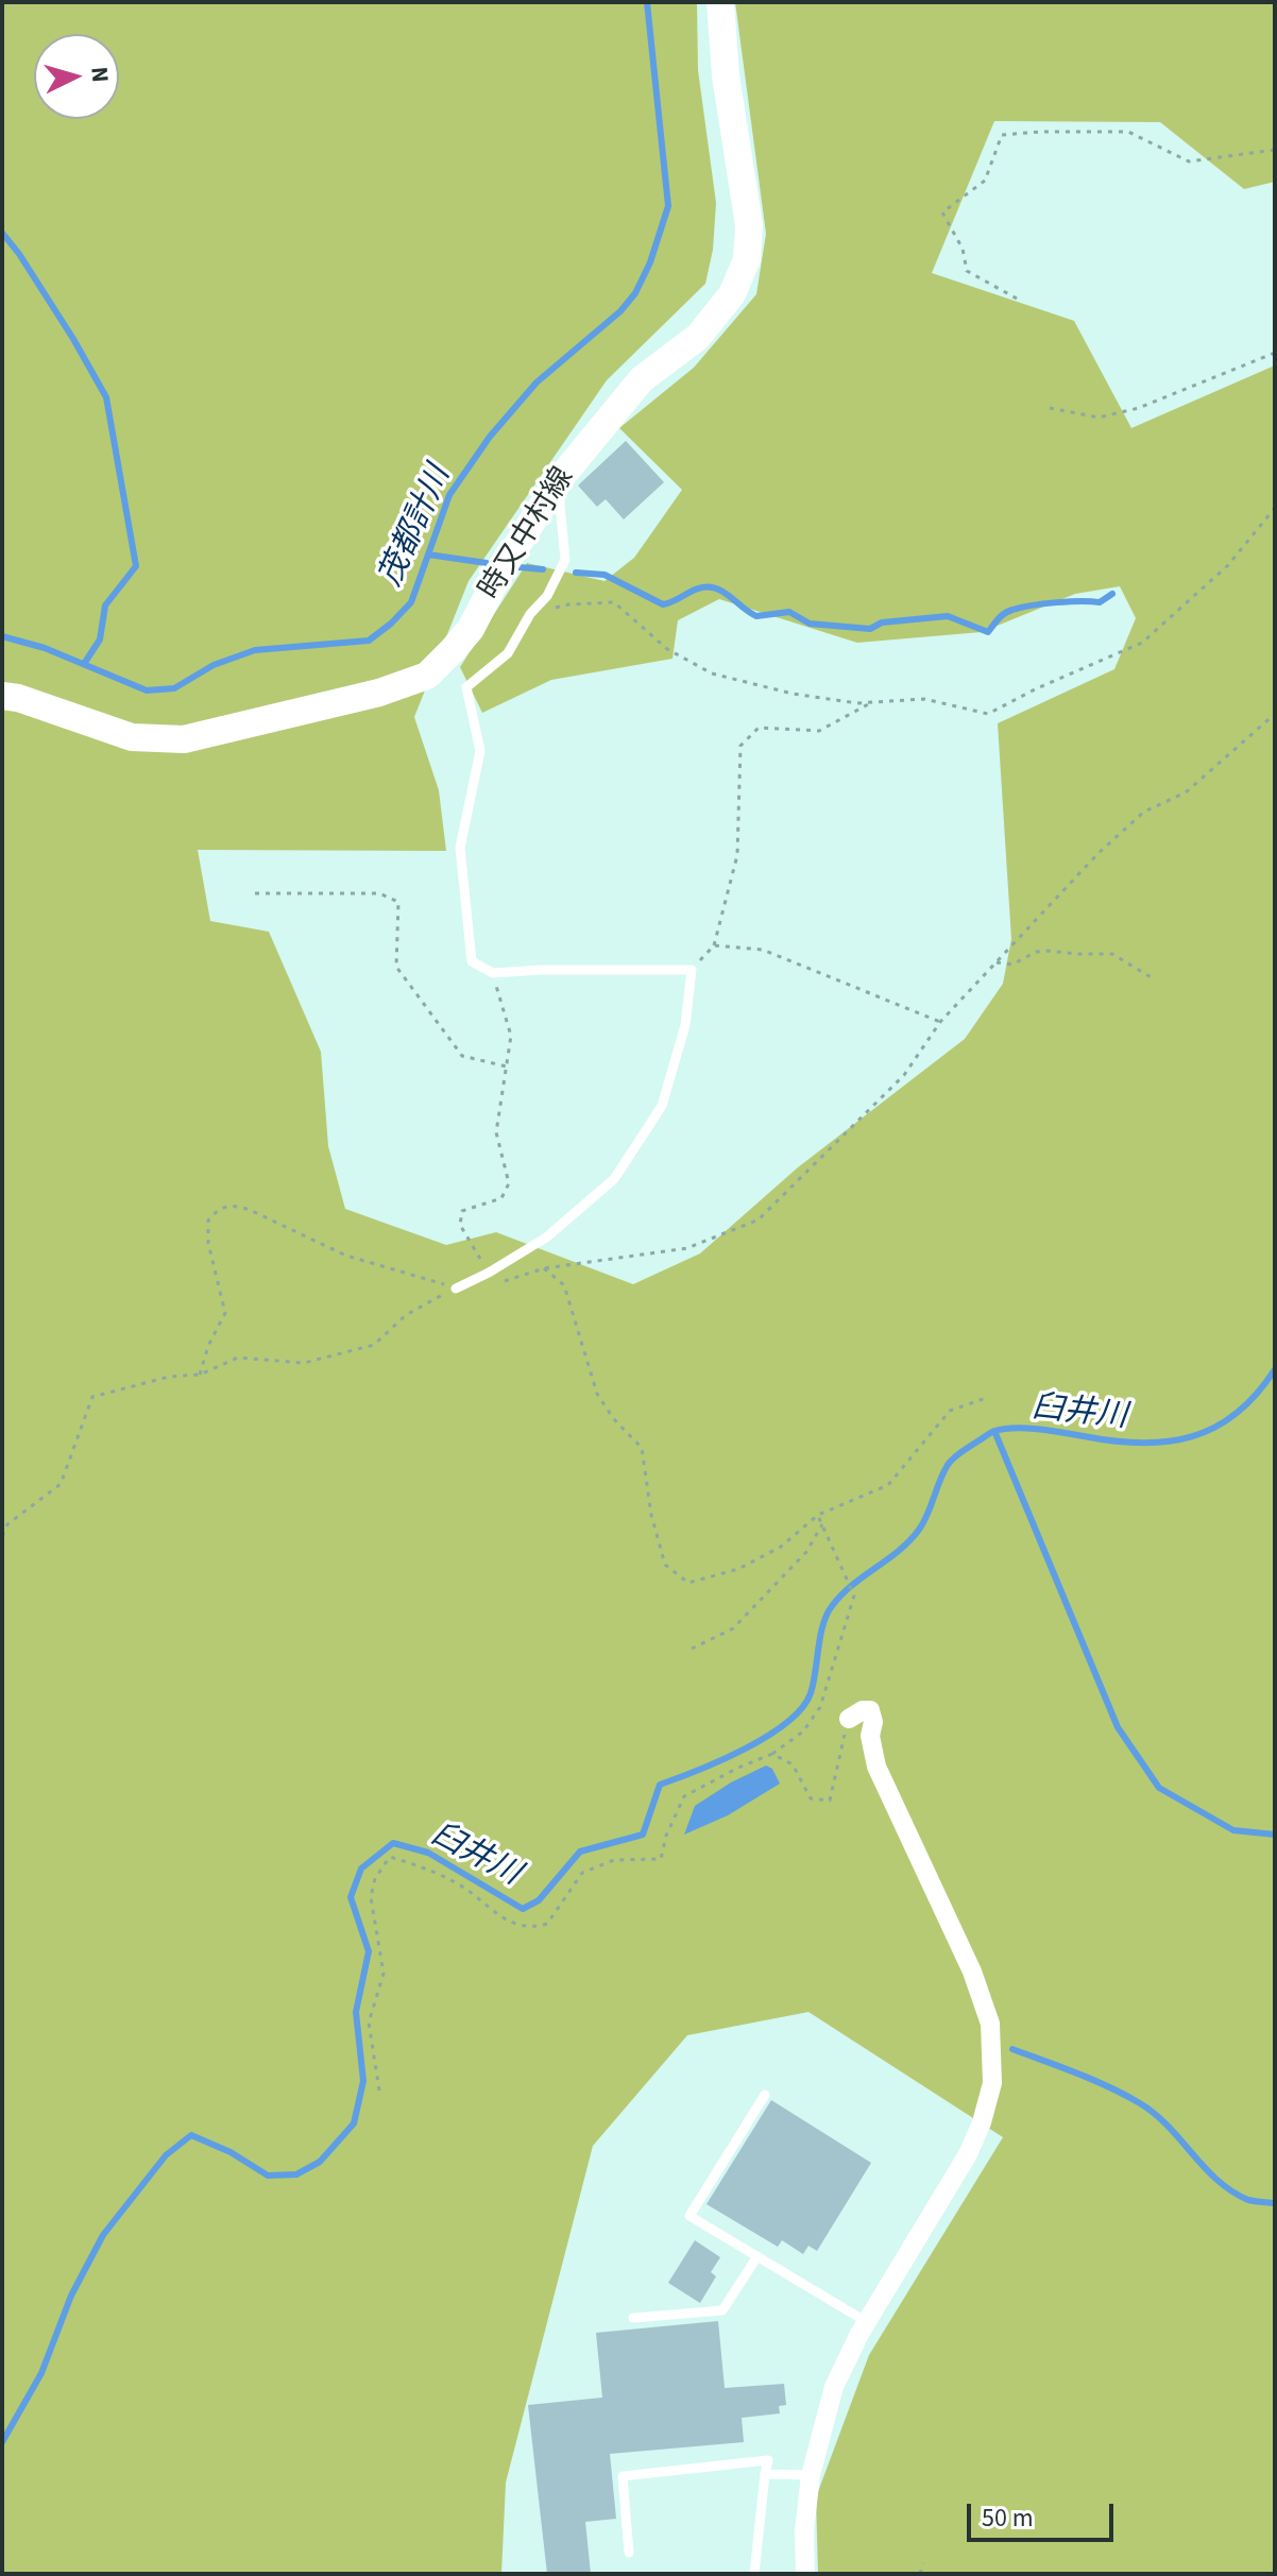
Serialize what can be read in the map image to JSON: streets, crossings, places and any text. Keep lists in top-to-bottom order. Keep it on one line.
{"streets":{"main road":["時又中村線"]},"water":["茂都計川","臼井川"],"scale_bar":"50 m","north":"right"}
